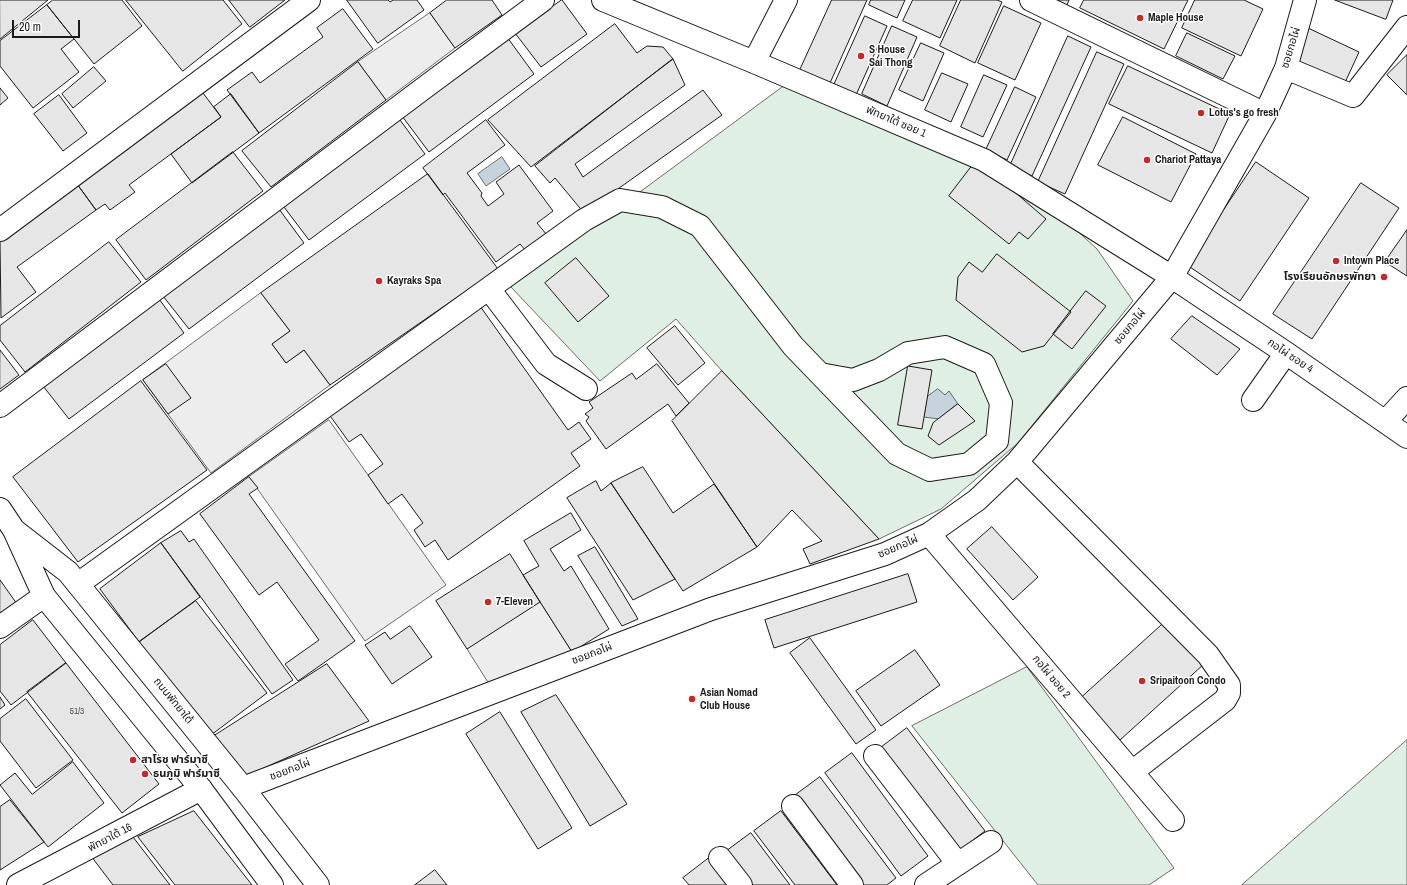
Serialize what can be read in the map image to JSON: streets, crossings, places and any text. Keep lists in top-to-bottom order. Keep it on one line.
{"streets":{"street":["ซอยกอไผ่","พัทยาใต้ ซอย 1","กอไผ่ ซอย 4","กอไผ่ ซอย 2","ถนนพัทยาใต้","พัทยาใต้ 16"]},"crossings":[["ซอยกอไผ่","พัทยาใต้ ซอย 1"],["ซอยกอไผ่","กอไผ่ ซอย 4"],["ซอยกอไผ่","กอไผ่ ซอย 2"],["ซอยกอไผ่","ถนนพัทยาใต้"],["พัทยาใต้ ซอย 1","กอไผ่ ซอย 4"],["ถนนพัทยาใต้","พัทยาใต้ 16"]],"places":["Maple House","S House Sai Thong","Lotus's go fresh","Chariot Pattaya","Intown Place","โรงเรียนอักษรพัทยา","Kayraks Spa","7-Eleven","Sripaitoon Condo","Asian Nomad Club House","สาโรช ฟาร์มาซี","ธนภูมิ ฟาร์มาซี"],"house_numbers":["51/3"],"scale_bar":"20 m"}
